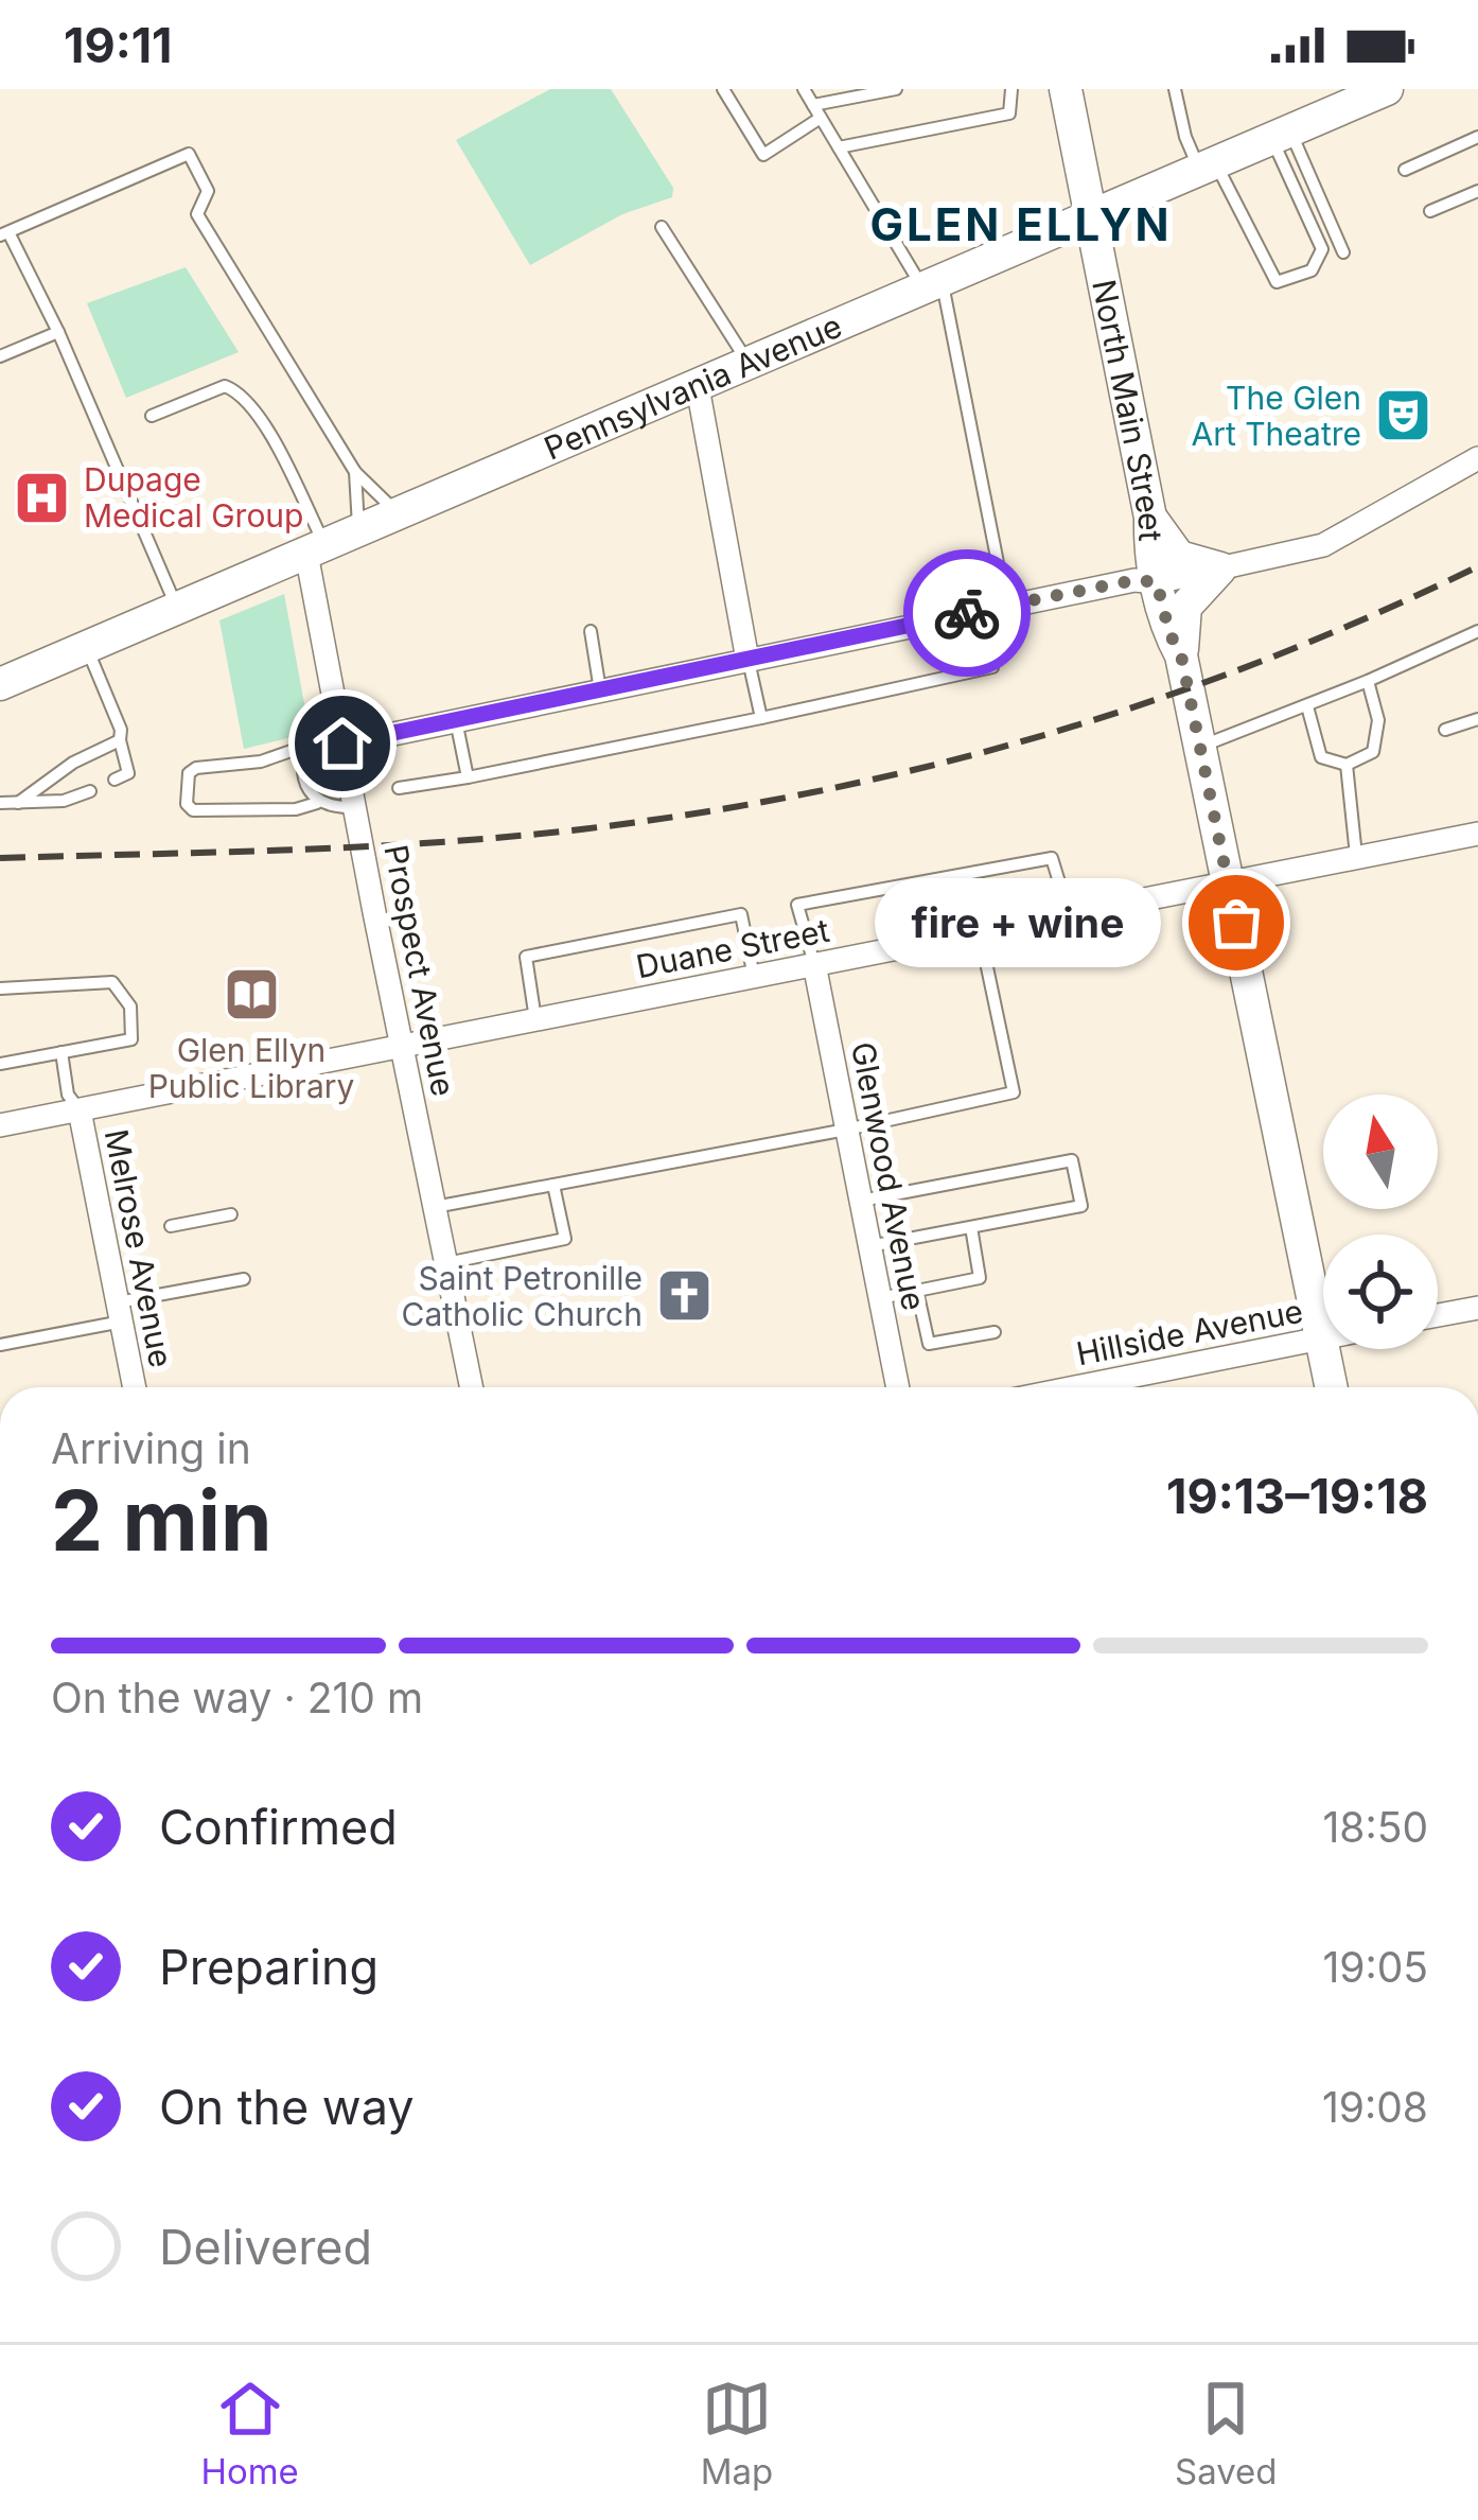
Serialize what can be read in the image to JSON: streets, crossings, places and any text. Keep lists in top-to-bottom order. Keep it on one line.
{"streets":{"street":["Pennsylvania Avenue","North Main Street","Duane Street","Prospect Avenue","Glenwood Avenue","Melrose Avenue","Hillside Avenue"]},"crossings":[["Pennsylvania Avenue","North Main Street"],["Pennsylvania Avenue","Prospect Avenue"],["North Main Street","Duane Street"],["North Main Street","Hillside Avenue"],["Duane Street","Prospect Avenue"],["Duane Street","Glenwood Avenue"],["Duane Street","Melrose Avenue"]],"districts":["GLEN ELLYN"],"places":{"theatre":["The Glen Art Theatre"],"hospital":["Dupage Medical Group"],"other":["fire + wine"],"library":["Glen Ellyn Public Library"],"church":["Saint Petronille Catholic Church"]},"north":"top","page":{"status":"19:11","bubble":"fire + wine","heading":["2 min","Arriving in","19:13–19:18"],"bar":"On the way · 210 m","list":[["Confirmed","18:50"],["Preparing","19:05"],["On the way","19:08"],"Delivered"],"tabs":["Home","Map","Saved"]}}
